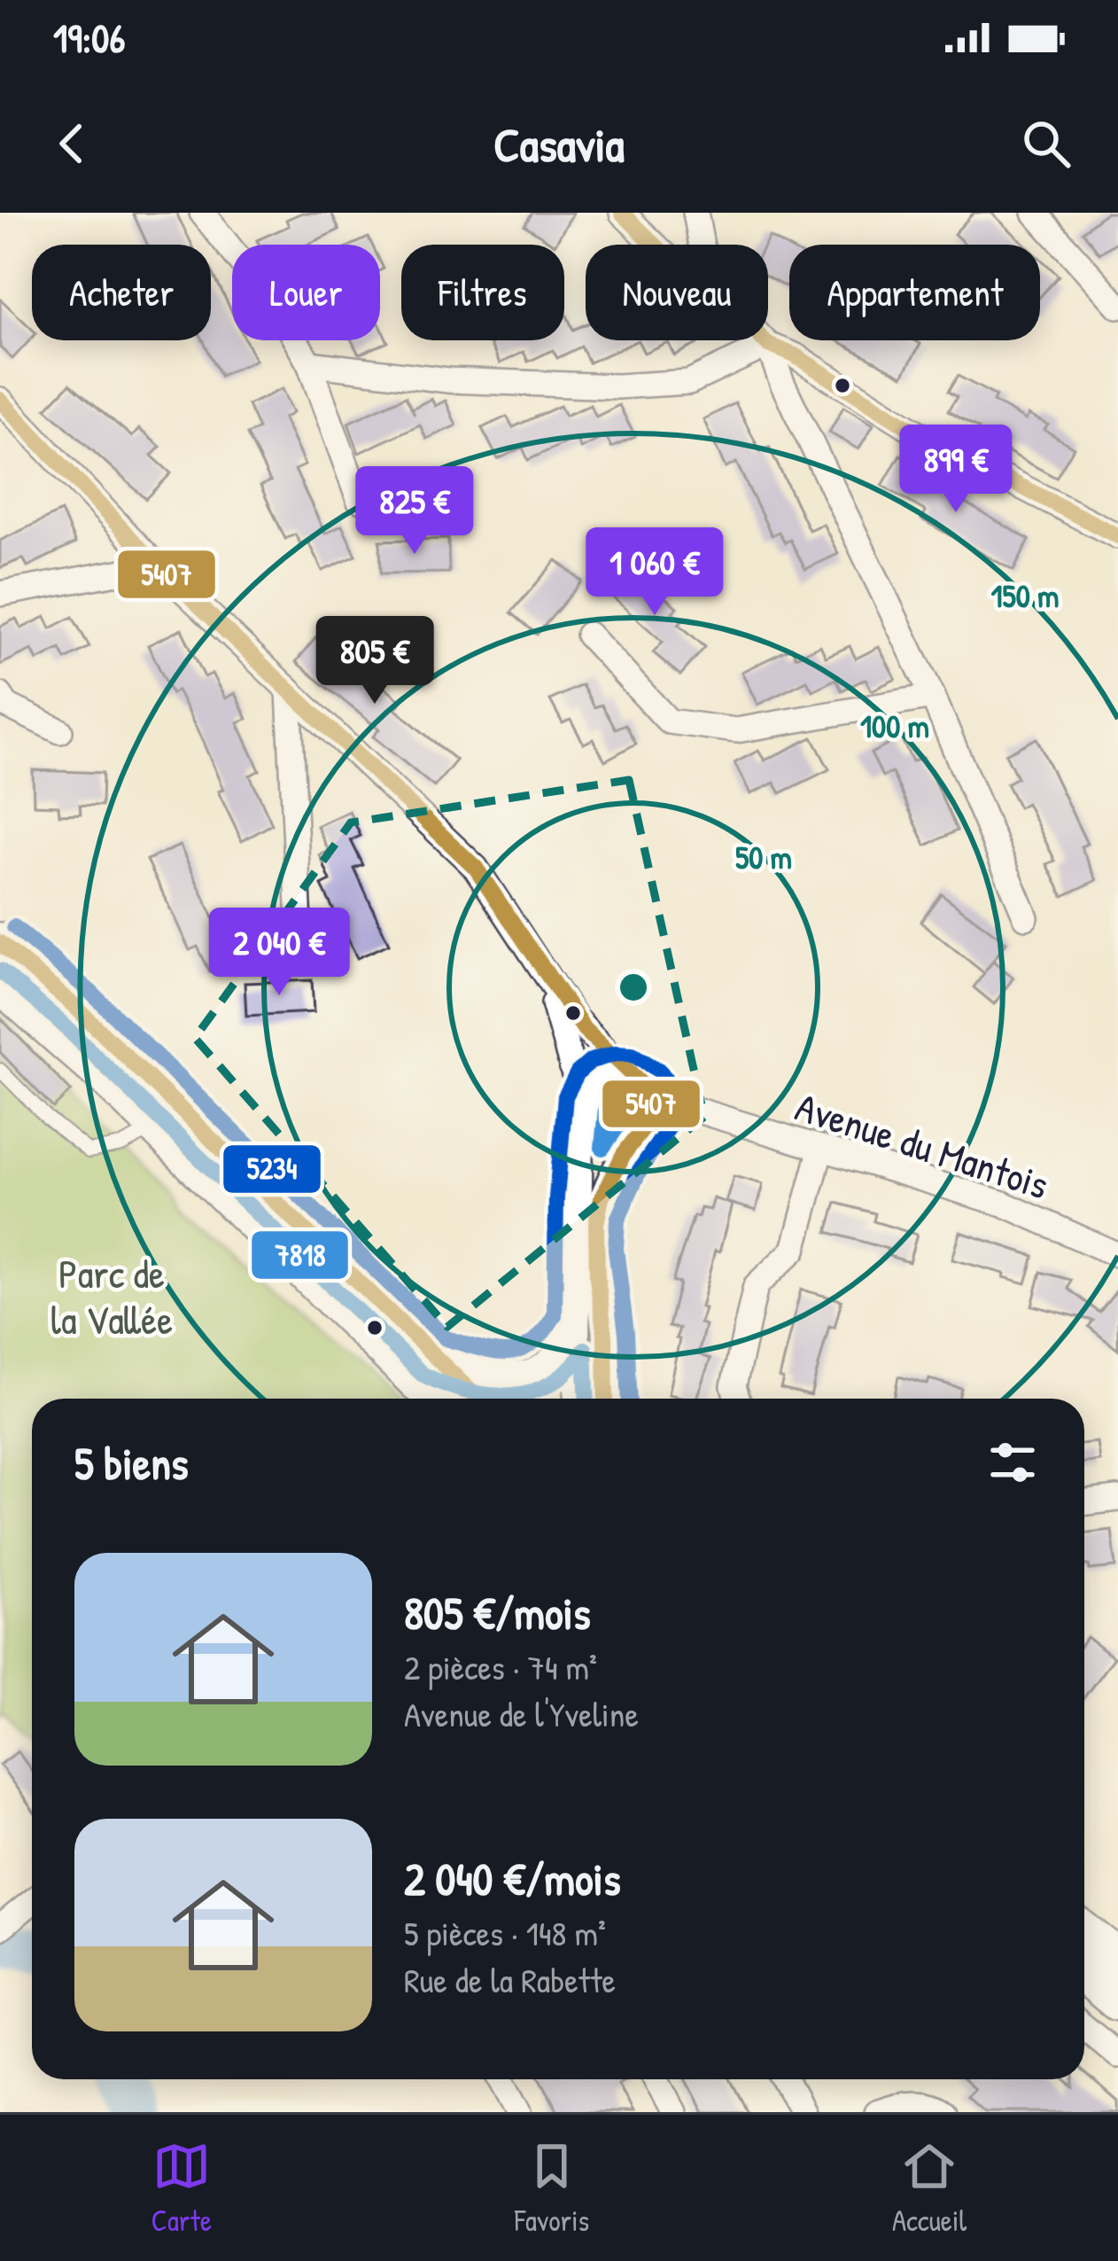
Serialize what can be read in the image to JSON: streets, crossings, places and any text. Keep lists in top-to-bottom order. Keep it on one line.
{"streets":{"street":["Avenue du Mantois"]},"parks":["Parc de la Vallée"],"lines":["transit line 5407","transit line 5234","transit line 7818"],"page":{"status":"19:06","header":"Casavia","chip":["Acheter","Louer","Filtres","Nouveau","Appartement"],"price":["899 €","825 €","1 060 €","805 €","2 040 €"],"heading":"5 biens","list":[{"name":"805 €/mois","note":"2 pièces · 74 m² · Avenue de l'Yveline"},{"name":"2 040 €/mois","note":"5 pièces · 148 m² · Rue de la Rabette"}],"tabs":["Carte","Favoris","Accueil"]},"rings":["150 m","100 m","50 m"]}
